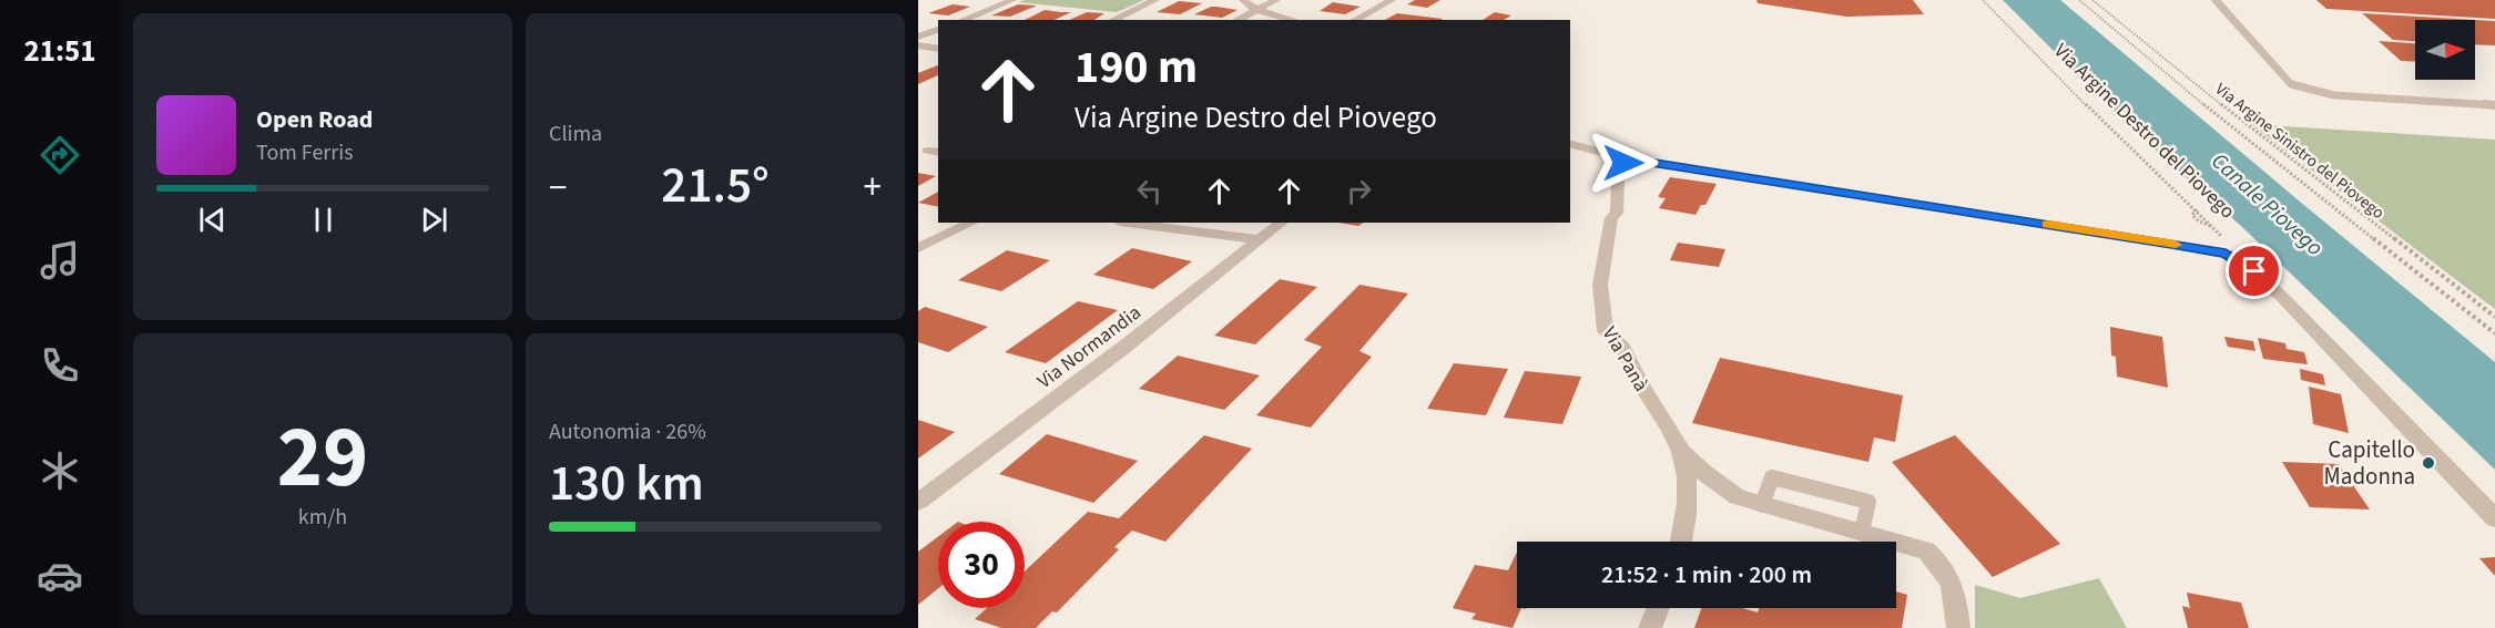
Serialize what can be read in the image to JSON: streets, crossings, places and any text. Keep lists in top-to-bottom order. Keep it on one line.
{"streets":{"street":["Via Normandia","Via Panà"],"path":["Via Argine Destro del Piovego","Via Argine Sinistro del Piovego"]},"water":["Canale Piovego"],"places":["Capitello Madonna"],"north":"right","page":{"tabs":"21:51","tile":["Clima",["29","km/h"],["Autonomia · 26%","130 km"]],"turn":["190 m","Via Argine Destro del Piovego"],"song":["Open Road","Tom Ferris"],"heat":["−","21.5°","+"],"limit":"30","trip":"21:52 · 1 min · 200 m"}}
